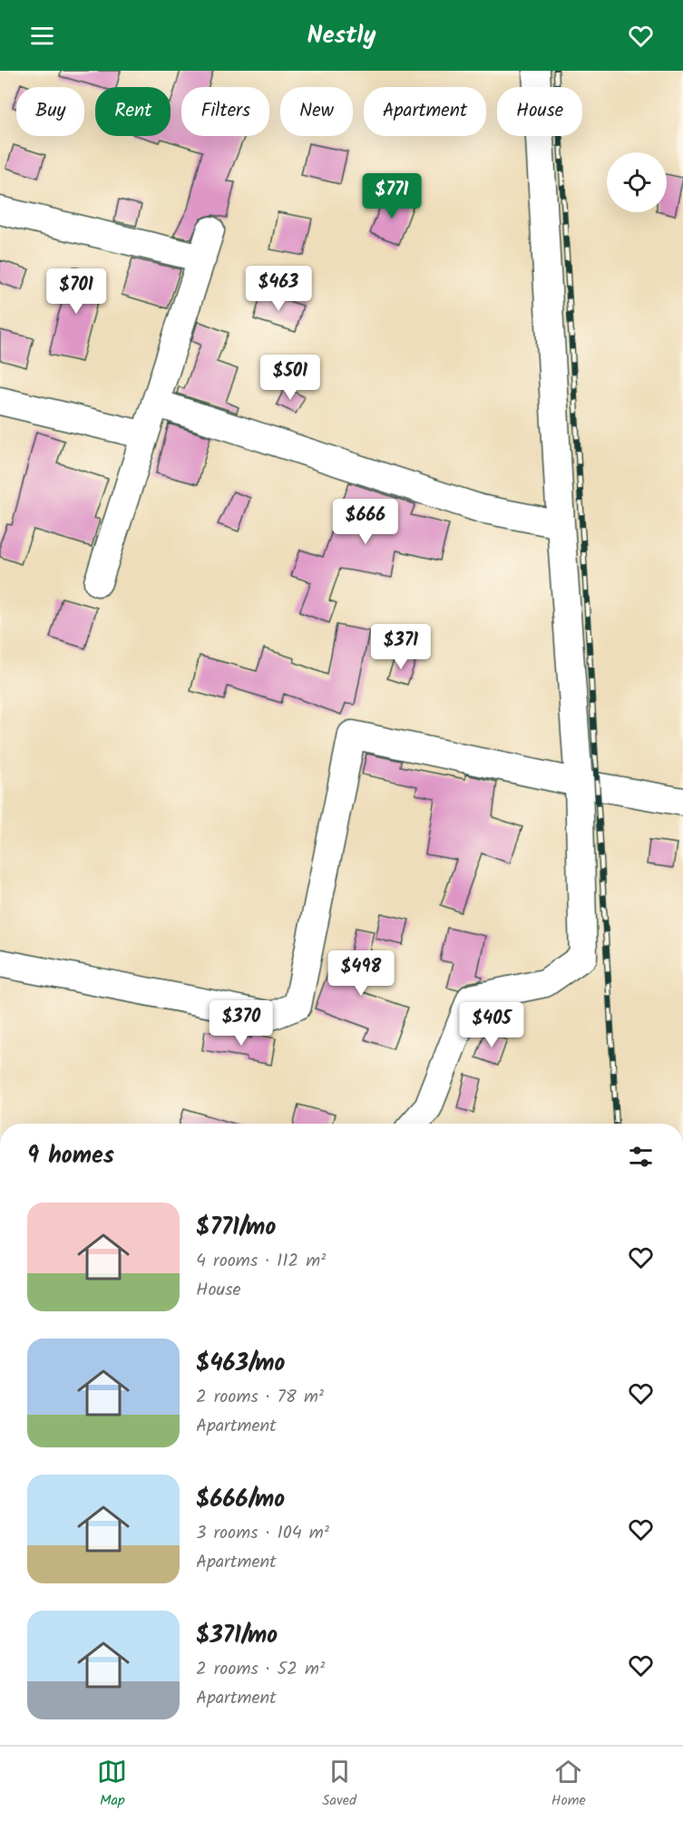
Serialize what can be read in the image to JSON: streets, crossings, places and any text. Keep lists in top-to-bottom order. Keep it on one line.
{"page":{"header":"Nestly","chip":["Buy","Rent","Filters","New","Apartment","House"],"price":["$771","$463","$701","$501","$666","$371","$498","$370","$405"],"heading":"9 homes","list":[{"name":"$771/mo","note":"4 rooms · 112 m² · House"},{"name":"$463/mo","note":"2 rooms · 78 m² · Apartment"},{"name":"$666/mo","note":"3 rooms · 104 m² · Apartment"},{"name":"$371/mo","note":"2 rooms · 52 m² · Apartment"}],"tabs":["Map","Saved","Home"]}}
